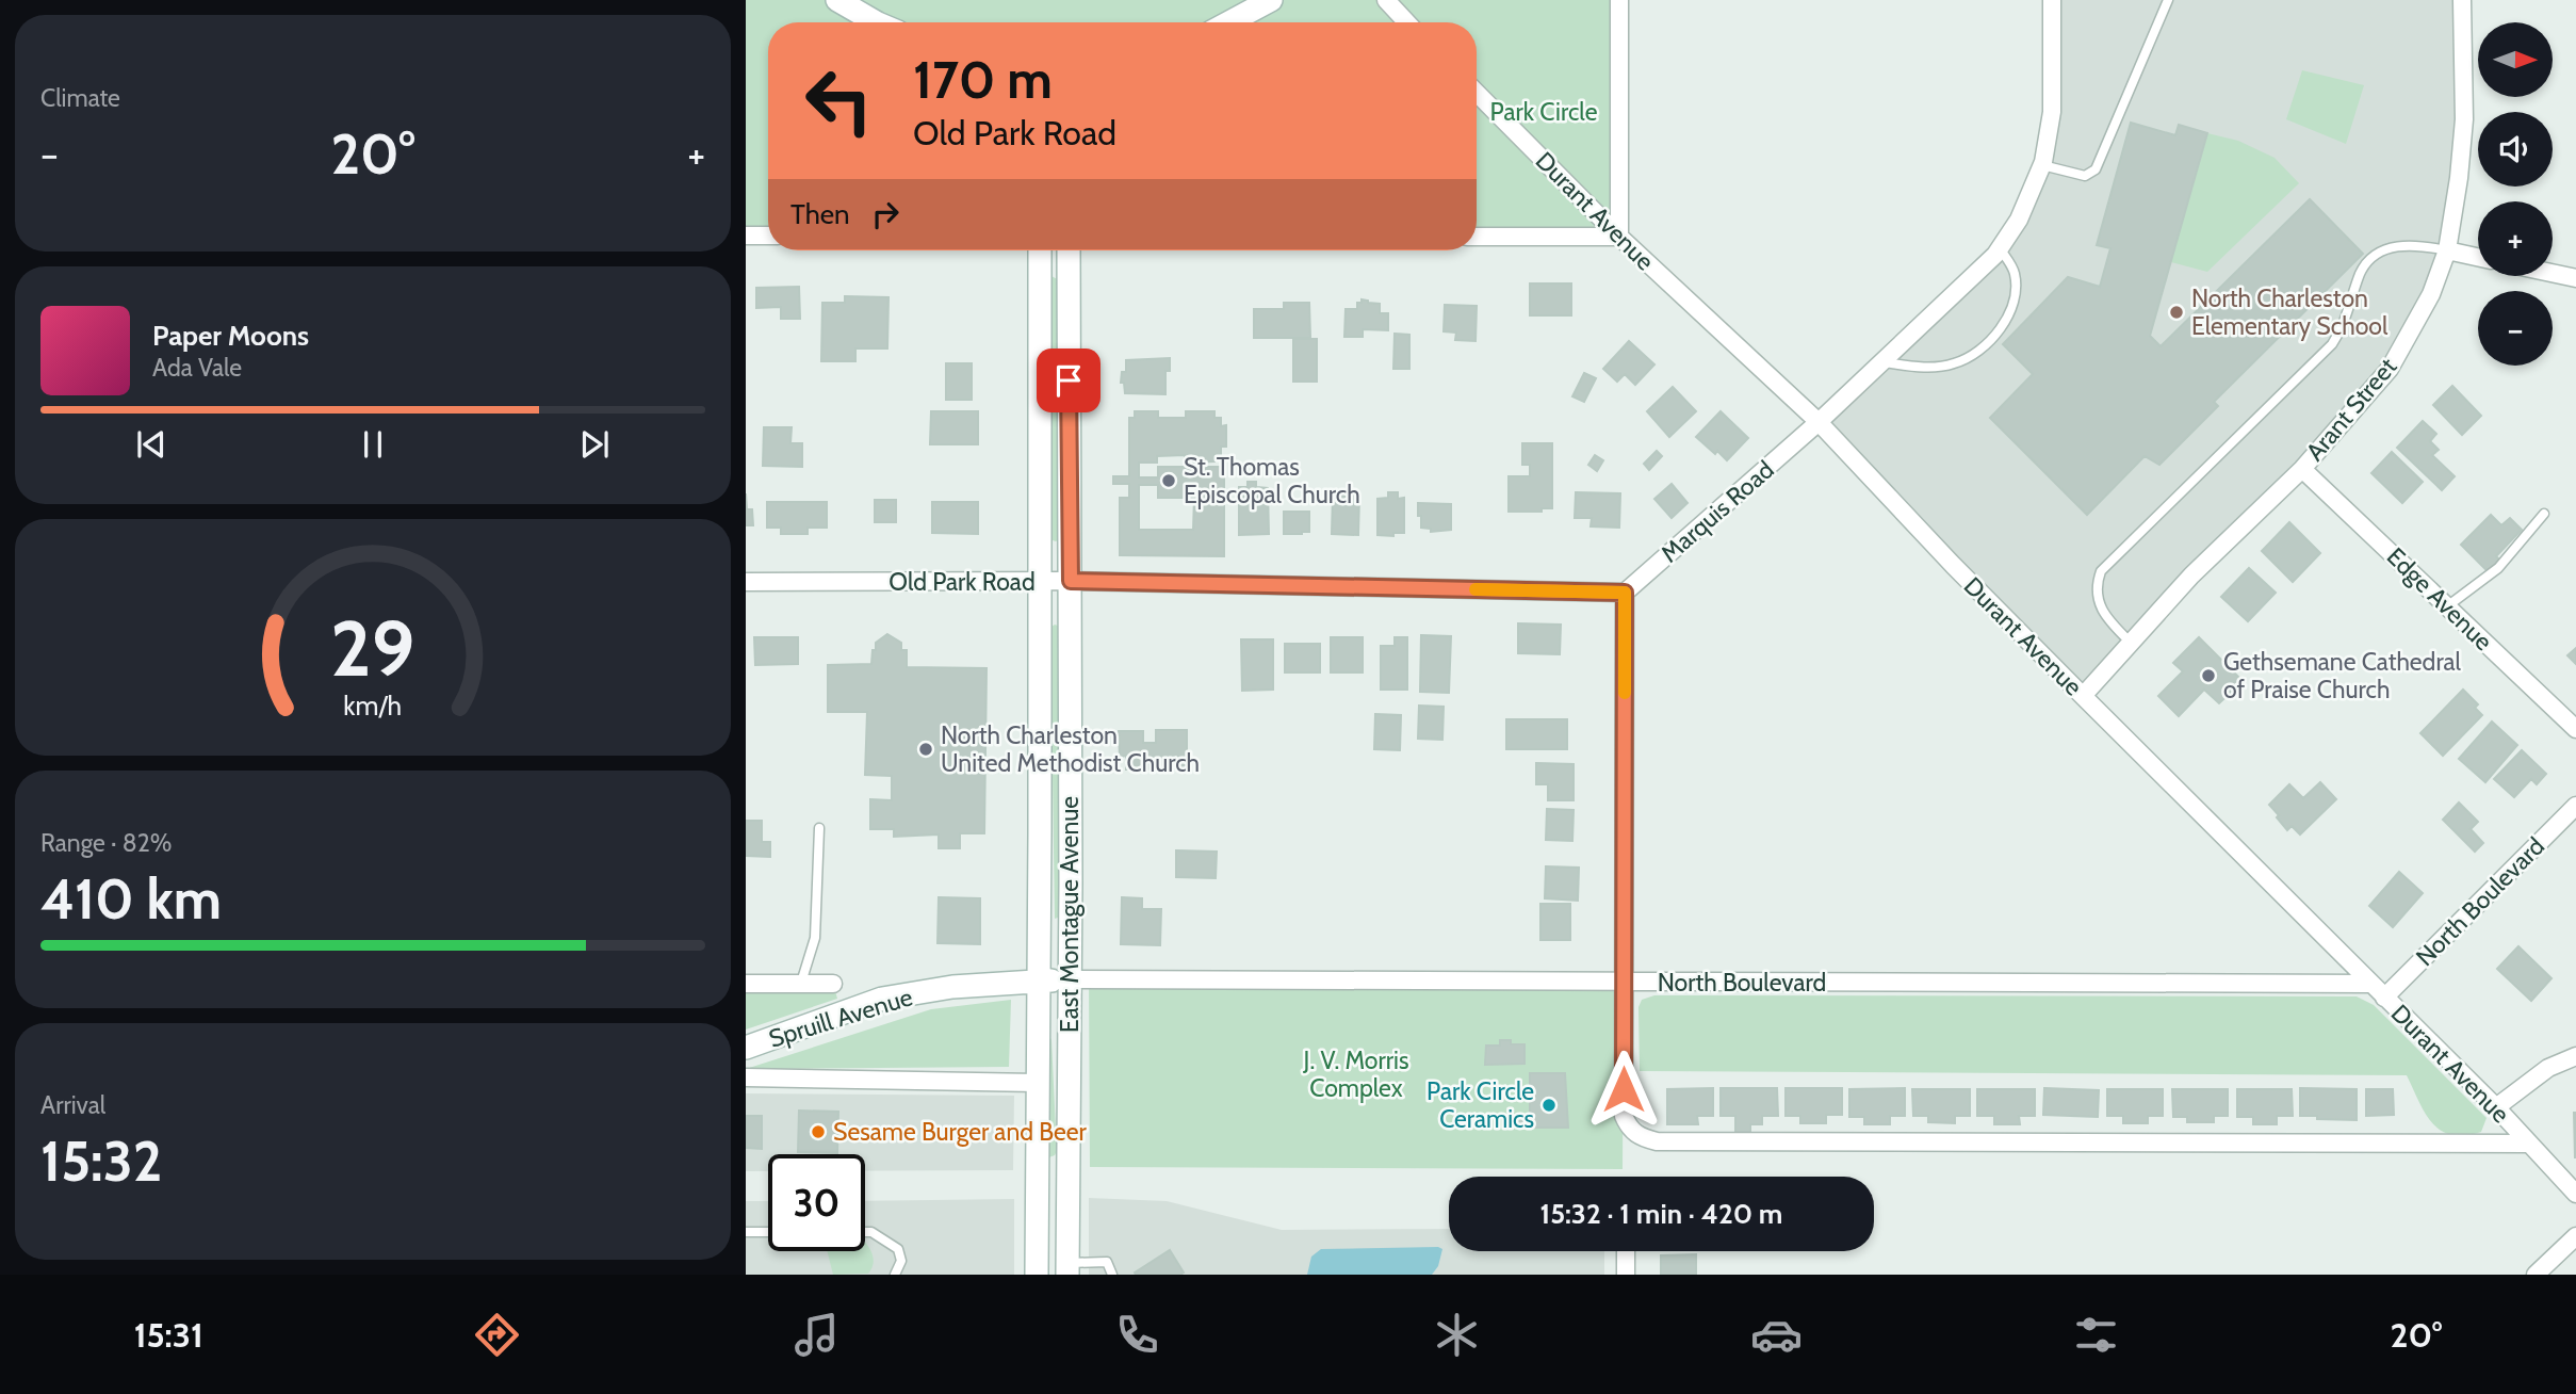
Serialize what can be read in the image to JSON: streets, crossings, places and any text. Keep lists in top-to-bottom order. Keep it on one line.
{"streets":{"street":["Durant Avenue","Arant Street","Marquis Road","Old Park Road","Edge Avenue","North Boulevard","East Montague Avenue","Spruill Avenue"]},"crossings":[["Durant Avenue","Arant Street"],["Durant Avenue","Marquis Road"],["Durant Avenue","North Boulevard"],["Arant Street","Edge Avenue"],["Marquis Road","Old Park Road"],["Old Park Road","East Montague Avenue"],["North Boulevard","East Montague Avenue"],["North Boulevard","Spruill Avenue"],["East Montague Avenue","Spruill Avenue"]],"parks":["Park Circle","J. V. Morris Complex"],"places":["North Charleston Elementary School","St. Thomas Episcopal Church","Gethsemane Cathedral of Praise Church","North Charleston United Methodist Church","Park Circle Ceramics","Sesame Burger and Beer"],"north":"right","page":{"tile":["Climate",["Range · 82%","410 km"],["Arrival","15:32"]],"map_buttons":["+","−"],"turn":["170 m","Old Park Road"],"heat":["−","20°","+"],"then":"Then","song":["Paper Moons","Ada Vale"],"limit":"30","trip":"15:32 · 1 min · 420 m","tabs":["15:31","20°"],"gauge":["29","km/h"]}}
